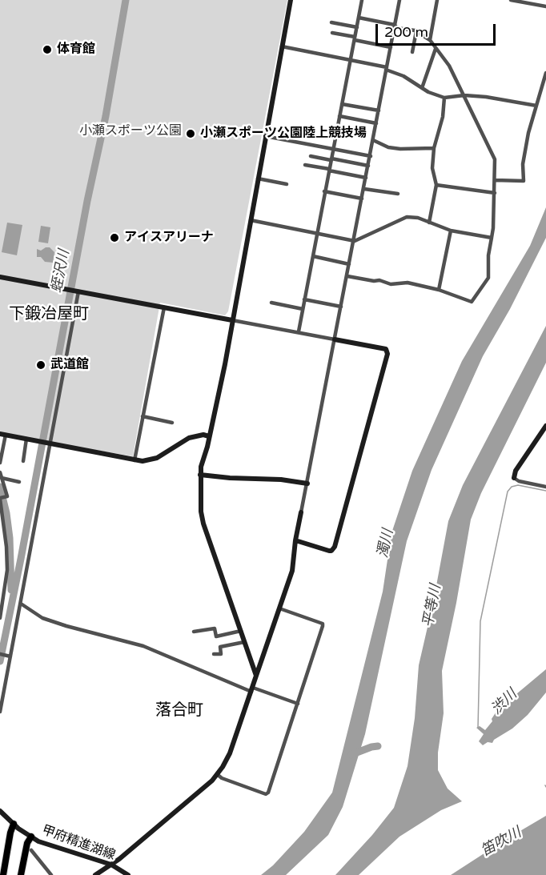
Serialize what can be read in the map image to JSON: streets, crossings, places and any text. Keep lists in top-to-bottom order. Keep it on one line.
{"streets":{"street":["甲府精進湖線"]},"districts":["下鍛冶屋町","落合町"],"water":["蛭沢川","濁川","平等川","渋川","笛吹川"],"parks":["小瀬スポーツ公園"],"places":["体育館","小瀬スポーツ公園陸上競技場","アイスアリーナ","武道館"],"scale_bar":"200 m"}
